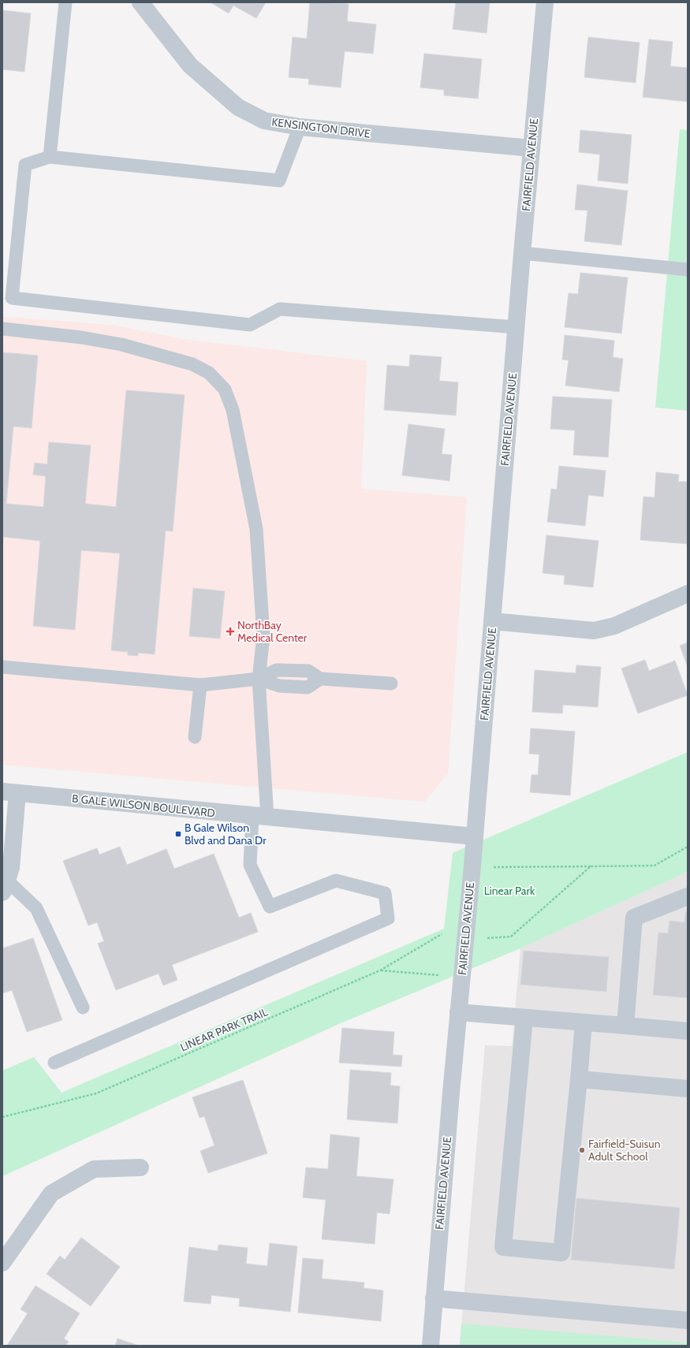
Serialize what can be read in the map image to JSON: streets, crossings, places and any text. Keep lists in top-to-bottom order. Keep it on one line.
{"streets":{"street":["KENSINGTON DRIVE","FAIRFIELD AVENUE","B GALE WILSON BOULEVARD"],"path":["LINEAR PARK TRAIL"]},"crossings":[["KENSINGTON DRIVE","FAIRFIELD AVENUE"],["FAIRFIELD AVENUE","B GALE WILSON BOULEVARD"]],"parks":["Linear Park"],"places":{"health":["NorthBay Medical Center"],"transit":["B Gale Wilson Blvd and Dana Dr"],"other":["Fairfield-Suisun Adult School"]}}
